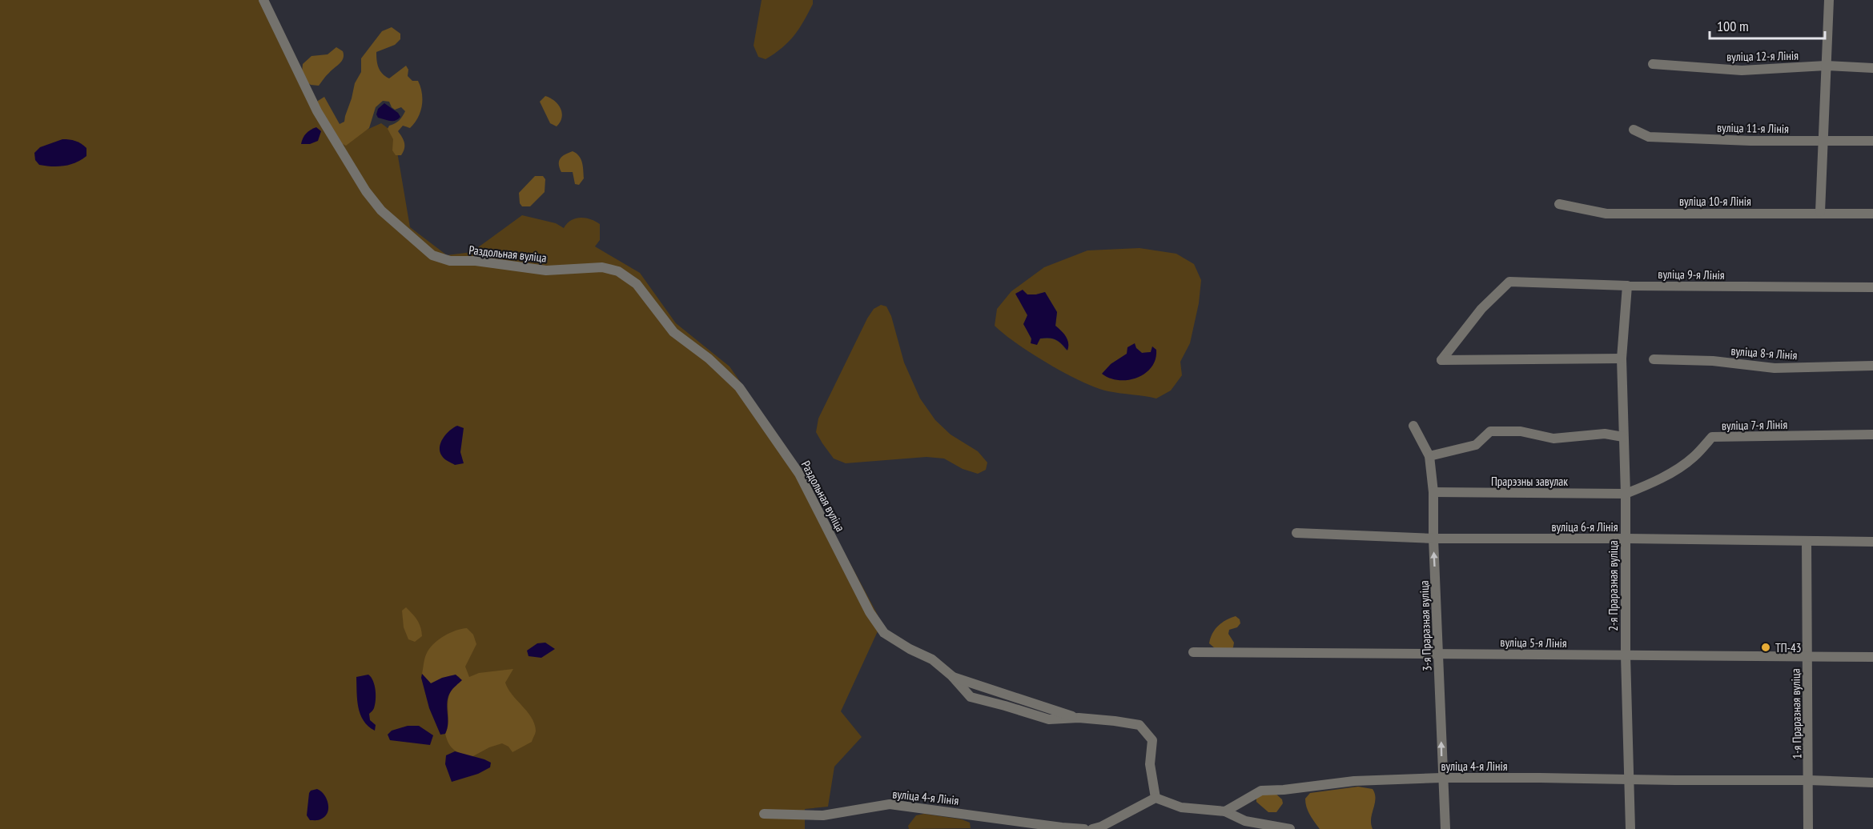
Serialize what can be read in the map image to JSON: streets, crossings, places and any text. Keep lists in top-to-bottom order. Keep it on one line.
{"streets":{"street":["вуліца 12-я Лінія","вуліца 11-я Лінія","вуліца 10-я Лінія","Раздольная вуліца","вуліца 9-я Лінія","вуліца 8-я Лінія","вуліца 7-я Лінія","Прарэзны завулак","вуліца 6-я Лінія","2-я Праразная вуліца","3-я Праразная вуліца","вуліца 5-я Лінія","1-я Праразная вуліца","вуліца 4-я Лінія"]},"crossings":[["вуліца 9-я Лінія","2-я Праразная вуліца"],["вуліца 7-я Лінія","Прарэзны завулак"],["вуліца 7-я Лінія","2-я Праразная вуліца"],["Прарэзны завулак","2-я Праразная вуліца"],["Прарэзны завулак","3-я Праразная вуліца"],["вуліца 6-я Лінія","2-я Праразная вуліца"],["вуліца 6-я Лінія","3-я Праразная вуліца"],["вуліца 6-я Лінія","1-я Праразная вуліца"],["2-я Праразная вуліца","вуліца 5-я Лінія"],["2-я Праразная вуліца","вуліца 4-я Лінія"],["3-я Праразная вуліца","вуліца 5-я Лінія"],["3-я Праразная вуліца","вуліца 4-я Лінія"],["вуліца 5-я Лінія","1-я Праразная вуліца"],["1-я Праразная вуліца","вуліца 4-я Лінія"]],"one_way":["3-я Праразная вуліца"],"places":["ТП-43"],"scale_bar":"100 m"}
